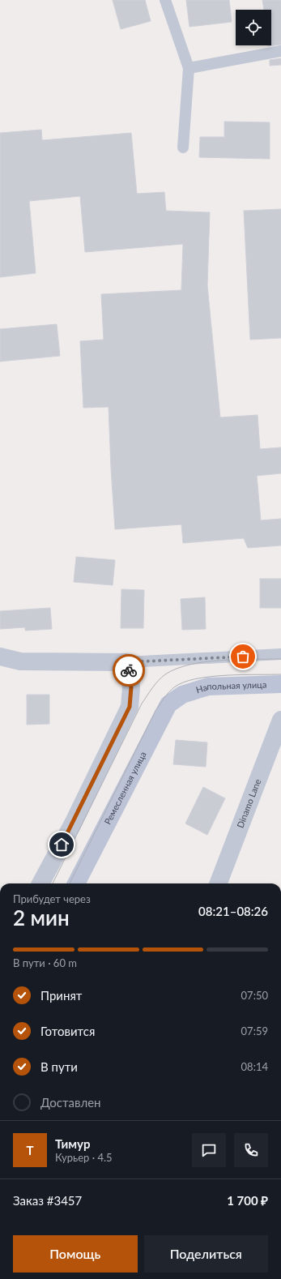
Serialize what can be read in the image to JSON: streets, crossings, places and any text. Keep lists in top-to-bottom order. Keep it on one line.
{"streets":{"street":["Напольная улица","Ремесленная улица","Dinamo Lane"]},"crossings":[["Напольная улица","Ремесленная улица"]],"page":{"heading":["2 мин","Прибудет через","08:21–08:26"],"panel":["Тимур","Курьер · 4.5","Заказ #3457","1 700 ₽"],"bar":"В пути · 60 m","list":[["Принят","07:50"],["Готовится","07:59"],["В пути","08:14"],"Доставлен"],"round":"Т","buttons":["Помощь","Поделиться"]}}
